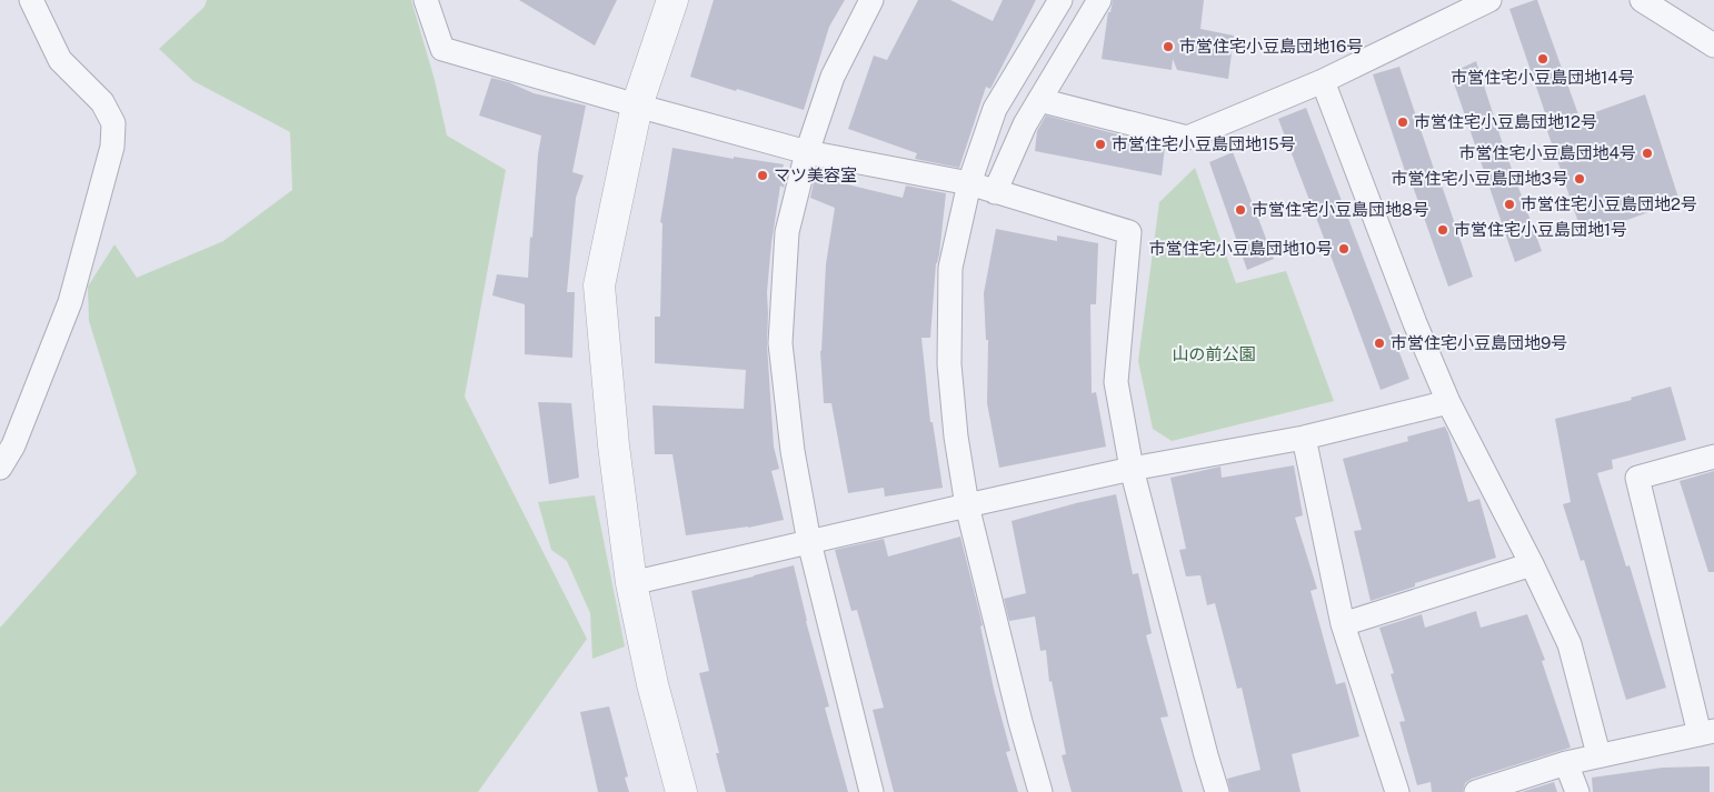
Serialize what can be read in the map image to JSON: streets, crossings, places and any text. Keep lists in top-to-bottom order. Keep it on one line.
{"parks":["山の前公園"],"places":["市営住宅小豆島団地16号","市営住宅小豆島団地14号","市営住宅小豆島団地12号","市営住宅小豆島団地15号","市営住宅小豆島団地4号","マツ美容室","市営住宅小豆島団地3号","市営住宅小豆島団地2号","市営住宅小豆島団地8号","市営住宅小豆島団地1号","市営住宅小豆島団地10号","市営住宅小豆島団地9号"]}
